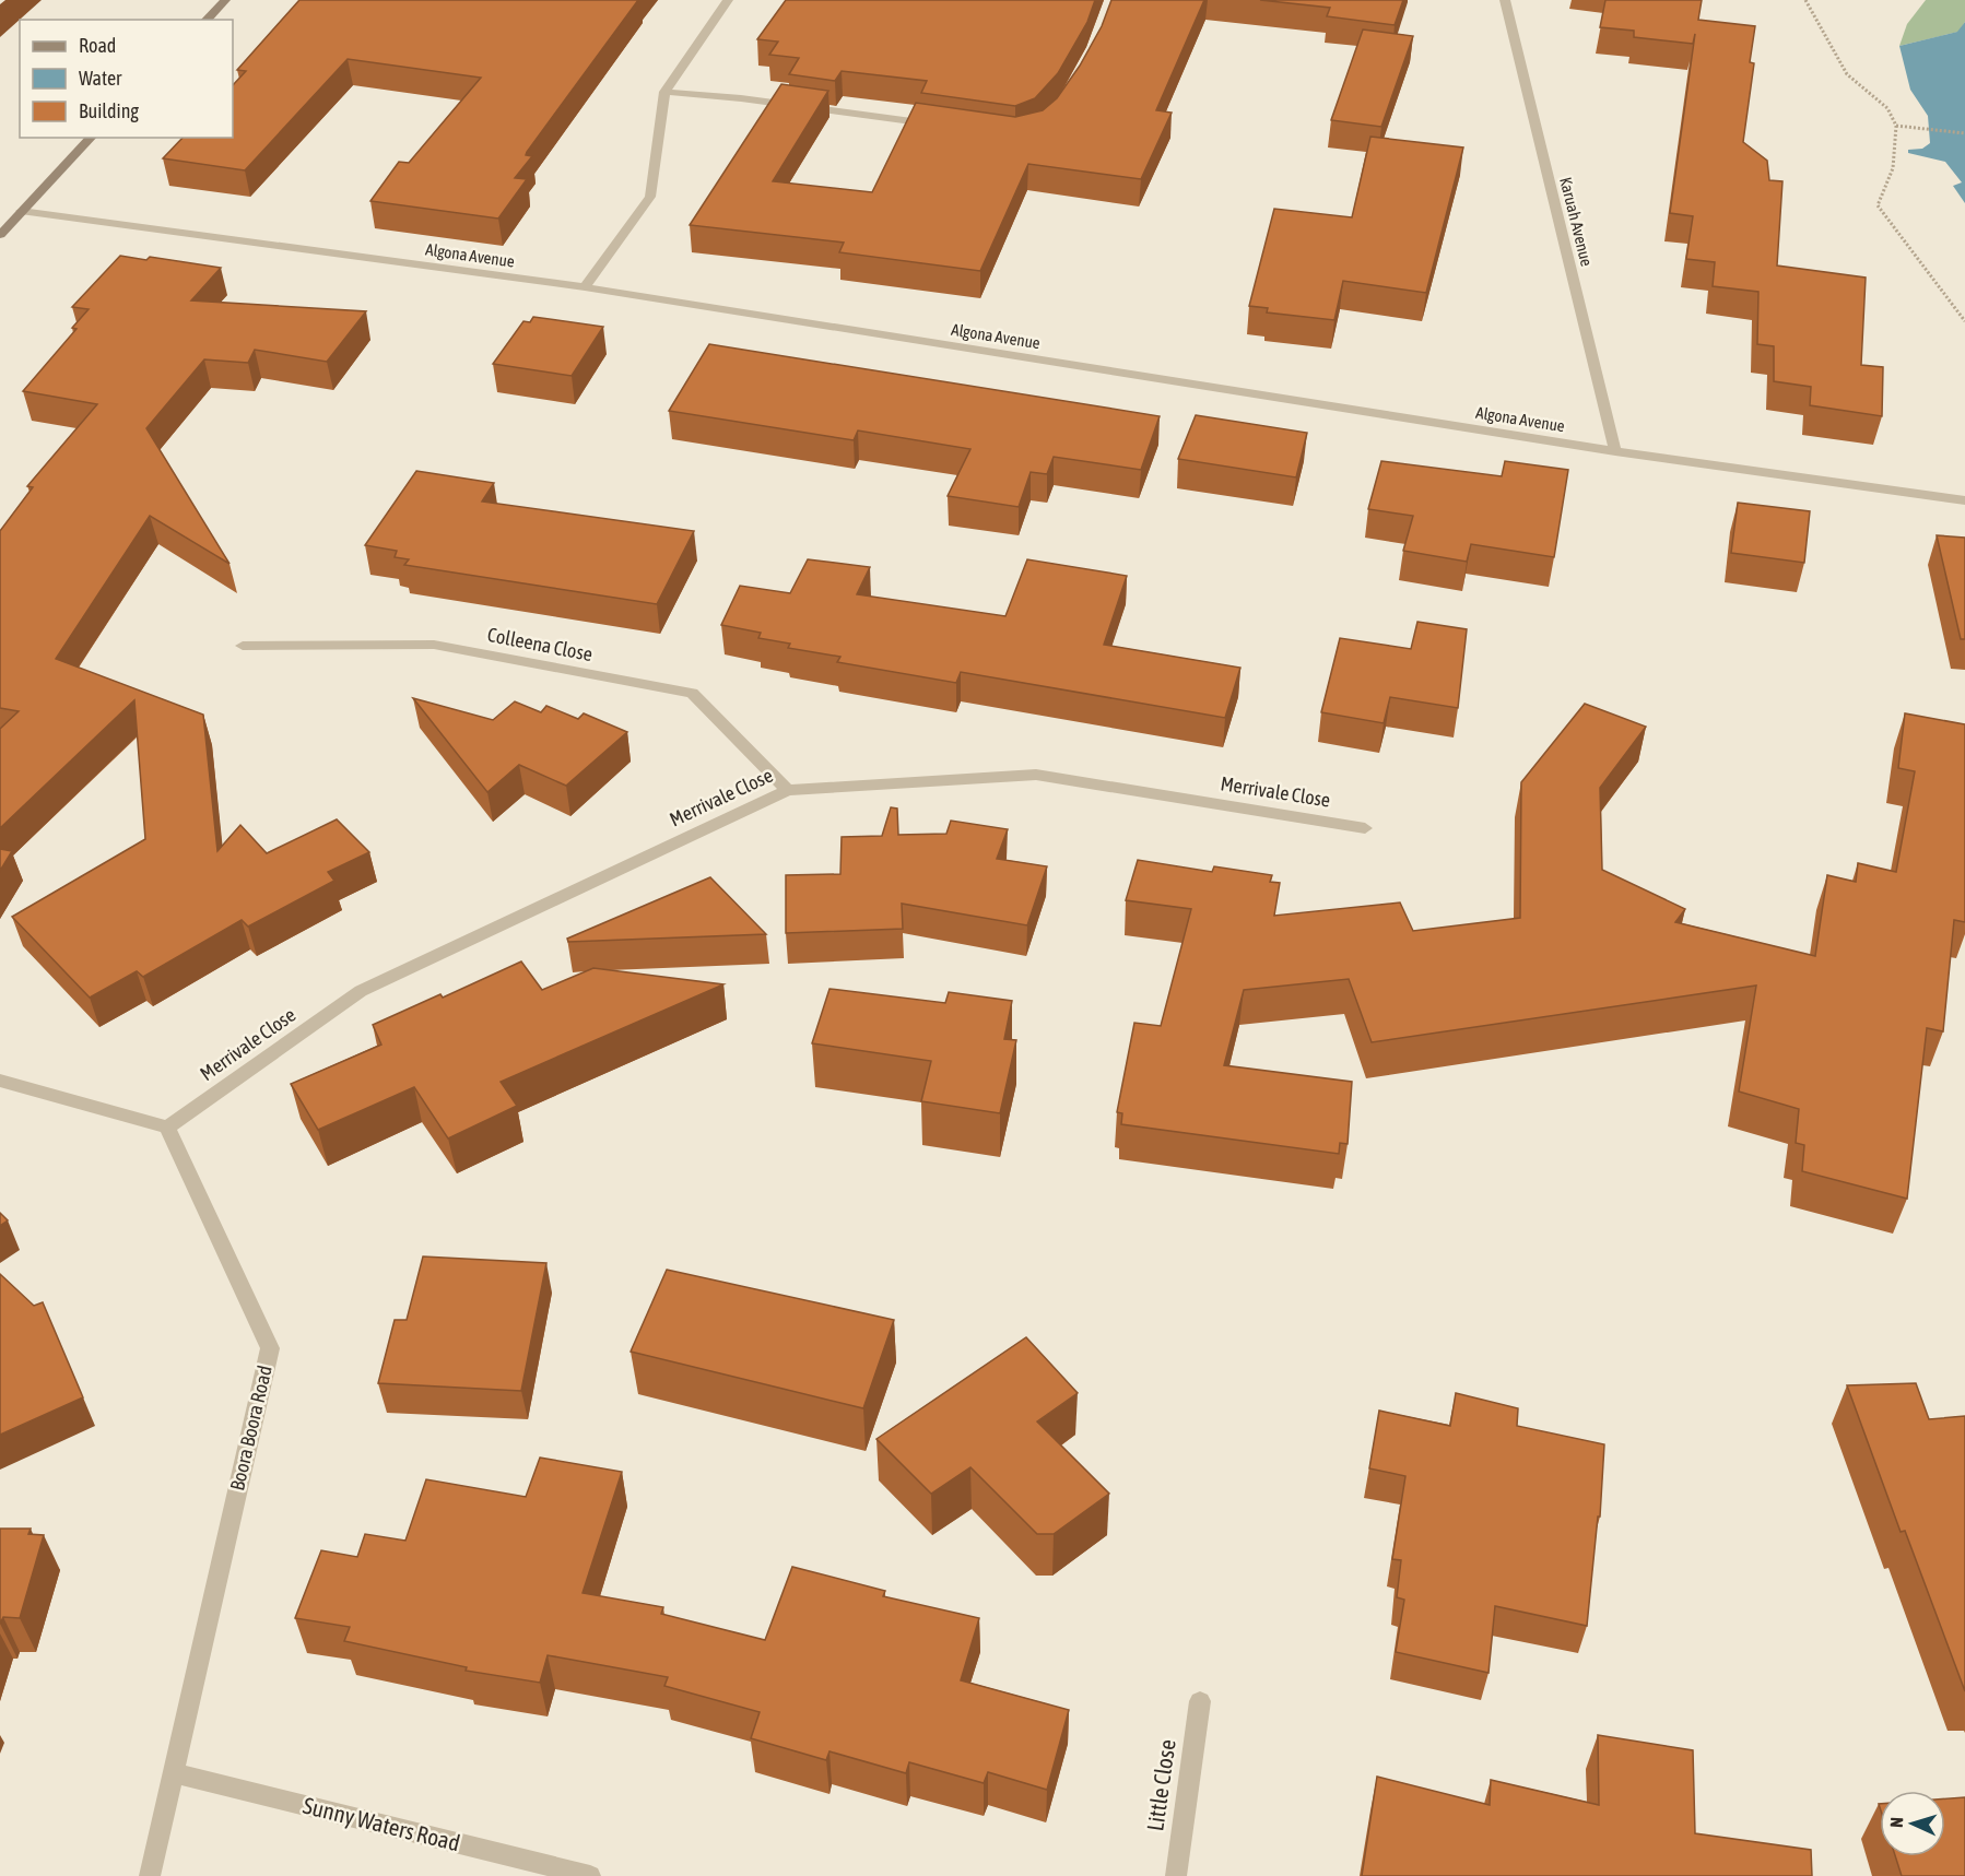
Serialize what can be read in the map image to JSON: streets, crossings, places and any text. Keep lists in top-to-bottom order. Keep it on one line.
{"streets":{"street":["Karuah Avenue","Algona Avenue","Colleena Close","Merrivale Close","Boora Boora Road","Little Close","Sunny Waters Road"]},"crossings":[["Karuah Avenue","Algona Avenue"],["Colleena Close","Merrivale Close"],["Merrivale Close","Boora Boora Road"],["Boora Boora Road","Sunny Waters Road"]],"legend":["Road","Water","Building"],"north":"left"}
